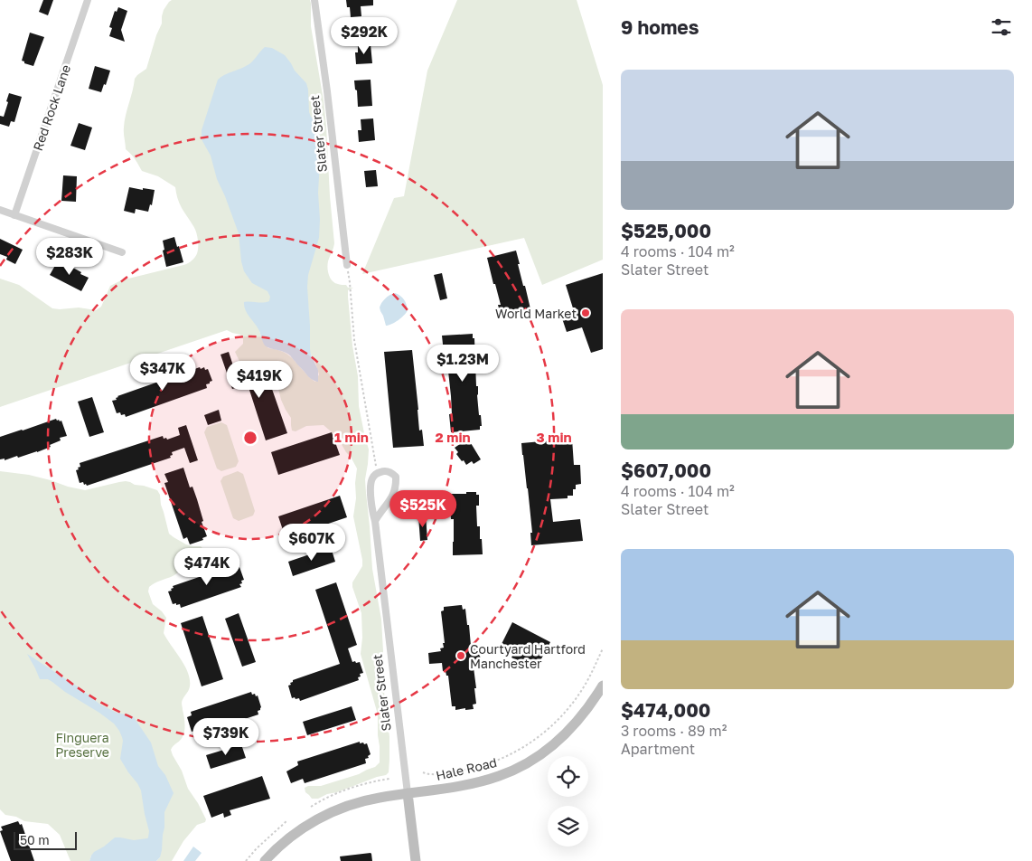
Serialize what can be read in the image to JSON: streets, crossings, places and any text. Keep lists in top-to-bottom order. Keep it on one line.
{"streets":{"street":["Red Rock Lane","Slater Street","Hale Road"]},"crossings":[["Slater Street","Hale Road"]],"parks":["Finguera Preserve"],"places":["World Market","Courtyard Hartford Manchester"],"scale_bar":"50 m","page":{"heading":"9 homes","price":["$292K","$283K","$1.23M","$347K","$419K","$525K","$607K","$474K","$739K"],"list":[{"name":"$525,000","note":"4 rooms · 104 m² · Slater Street"},{"name":"$607,000","note":"4 rooms · 104 m² · Slater Street"},{"name":"$474,000","note":"3 rooms · 89 m² · Apartment"}],"scale":"50 m"},"rings":["1 min","2 min","3 min"]}
